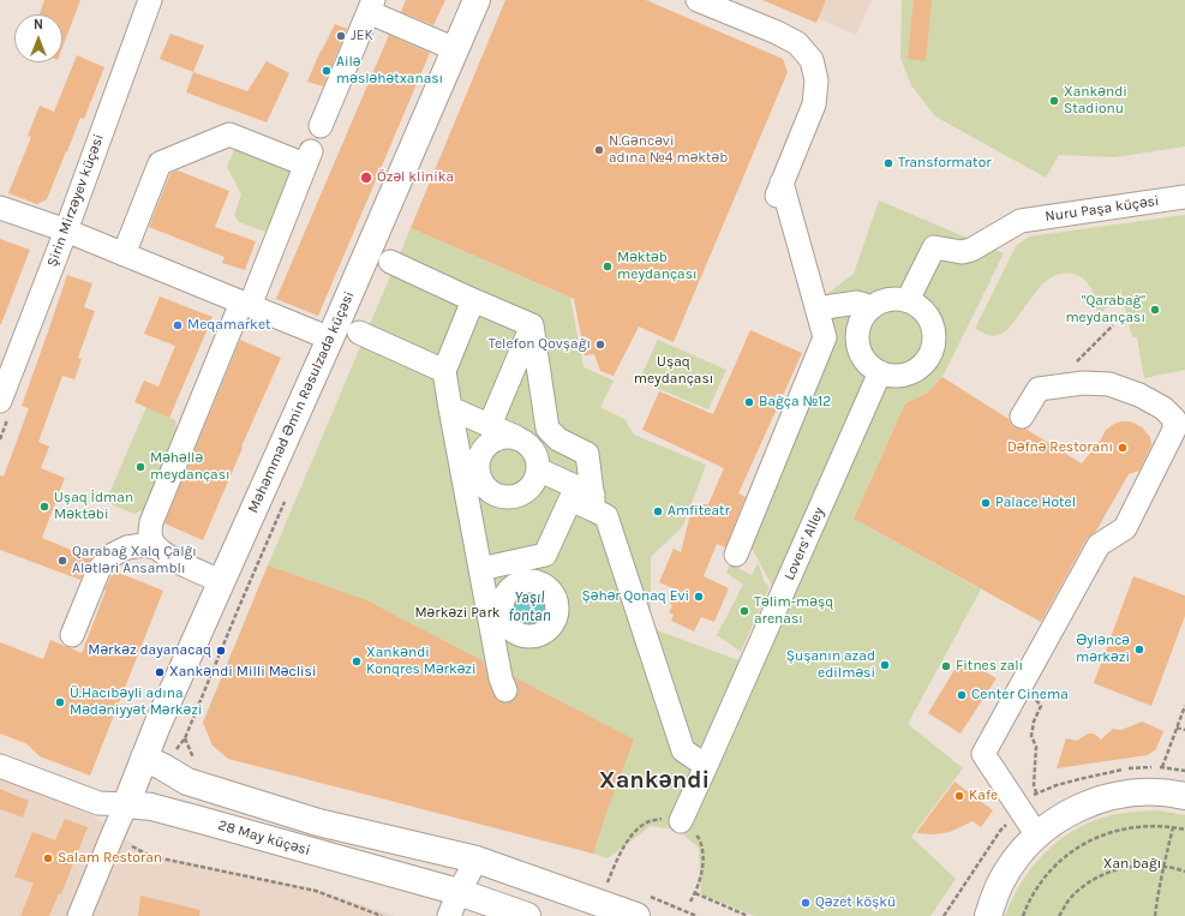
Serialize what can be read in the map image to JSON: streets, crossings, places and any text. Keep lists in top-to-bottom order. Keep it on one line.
{"streets":{"main road":["Məhəmməd Əmin Rəsulzadə küçəsi","28 May küçəsi"],"street":["Şirin Mirzəyev küçəsi","Nuru Paşa küçəsi","Lovers' Alley"]},"crossings":[["Nuru Paşa küçəsi","Lovers' Alley"],["Məhəmməd Əmin Rəsulzadə küçəsi","28 May küçəsi"]],"districts":["Xankəndi"],"water":["Yaşıl fontan"],"parks":["Uşaq meydançası","Mərkəzi Park","Xan bağı"],"places":["JEK","Ailə məsləhətxanası","Xankəndi Stadionu","N.Gəncəvi adına №4 məktəb","Transformator","Özəl klinika","Məktəb meydançası","\"Qarabağ\" meydançası","Meqamarket","Telefon Qovşağı","Bağça №12","Dəfnə Restoranı","Məhəllə meydançası","Palace Hotel","Uşaq İdman Məktəbi","Amfiteatr","Qarabağ Xalq Çalğı Alətləri Ansamblı","Şəhər Qonaq Evi","Təlim-məşq arenası","Əyləncə mərkəzi","Mərkəz dayanacaq","Xankəndi Konqres Mərkəzi","Şuşanın azad edilməsi","Fitnes zalı","Xankəndi Milli Məclisi","Center Cinema","Ü.Hacıbəyli adına Mədəniyyət Mərkəzi","Kafe","Salam Restoran","Qəzet köşkü"],"north":"top"}
